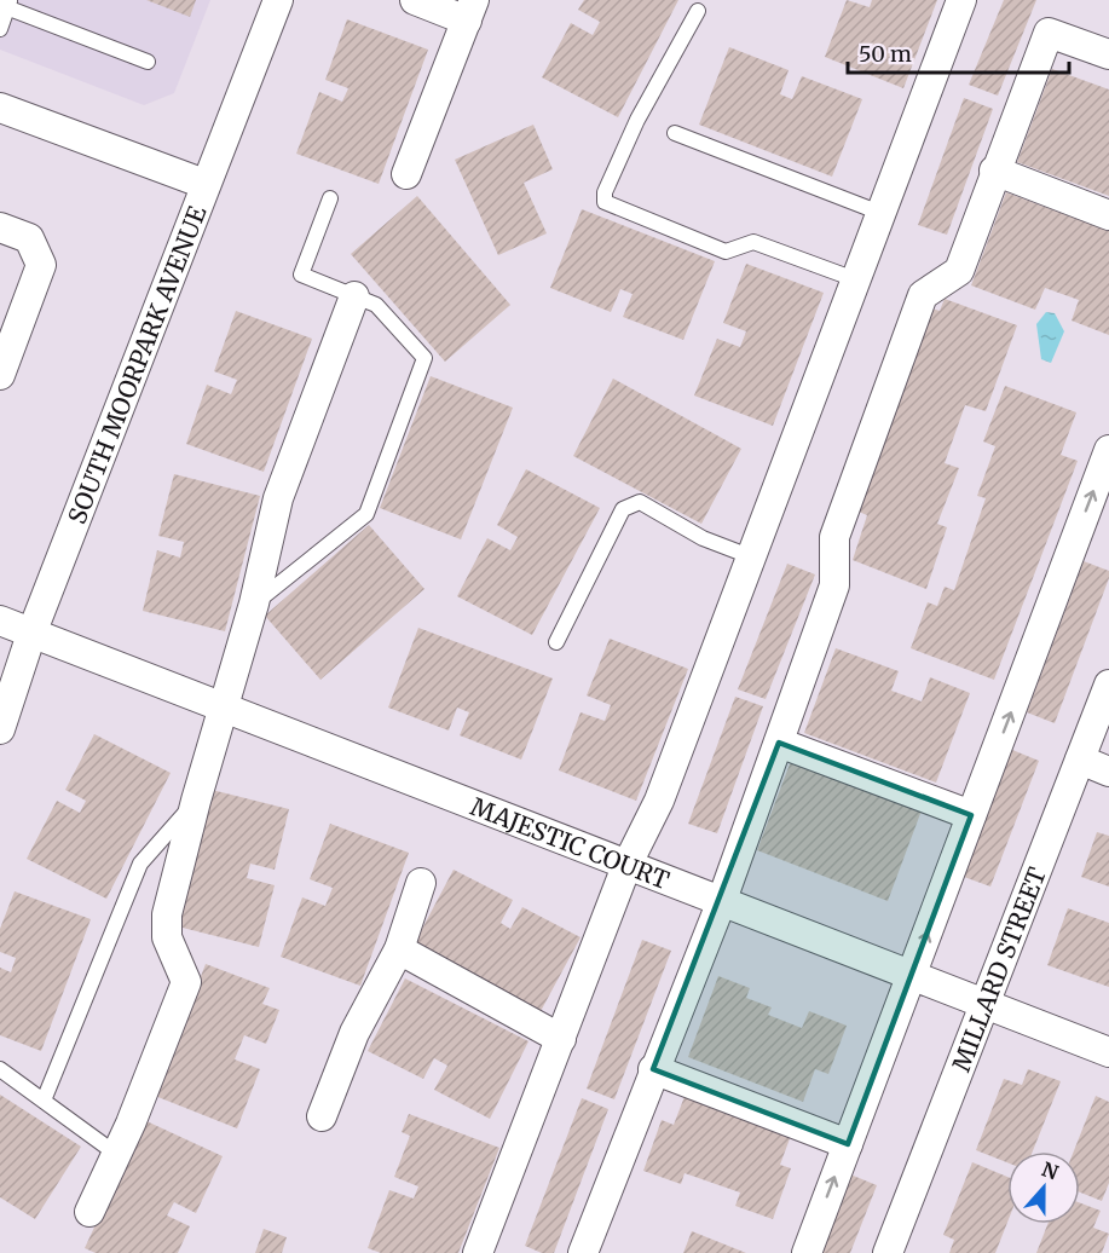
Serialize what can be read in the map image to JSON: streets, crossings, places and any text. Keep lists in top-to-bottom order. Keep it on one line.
{"streets":{"street":["SOUTH MOORPARK AVENUE","MAJESTIC COURT","MILLARD STREET"]},"crossings":[["SOUTH MOORPARK AVENUE","MAJESTIC COURT"],["MAJESTIC COURT","MILLARD STREET"]],"scale_bar":"50 m","north":"top"}
